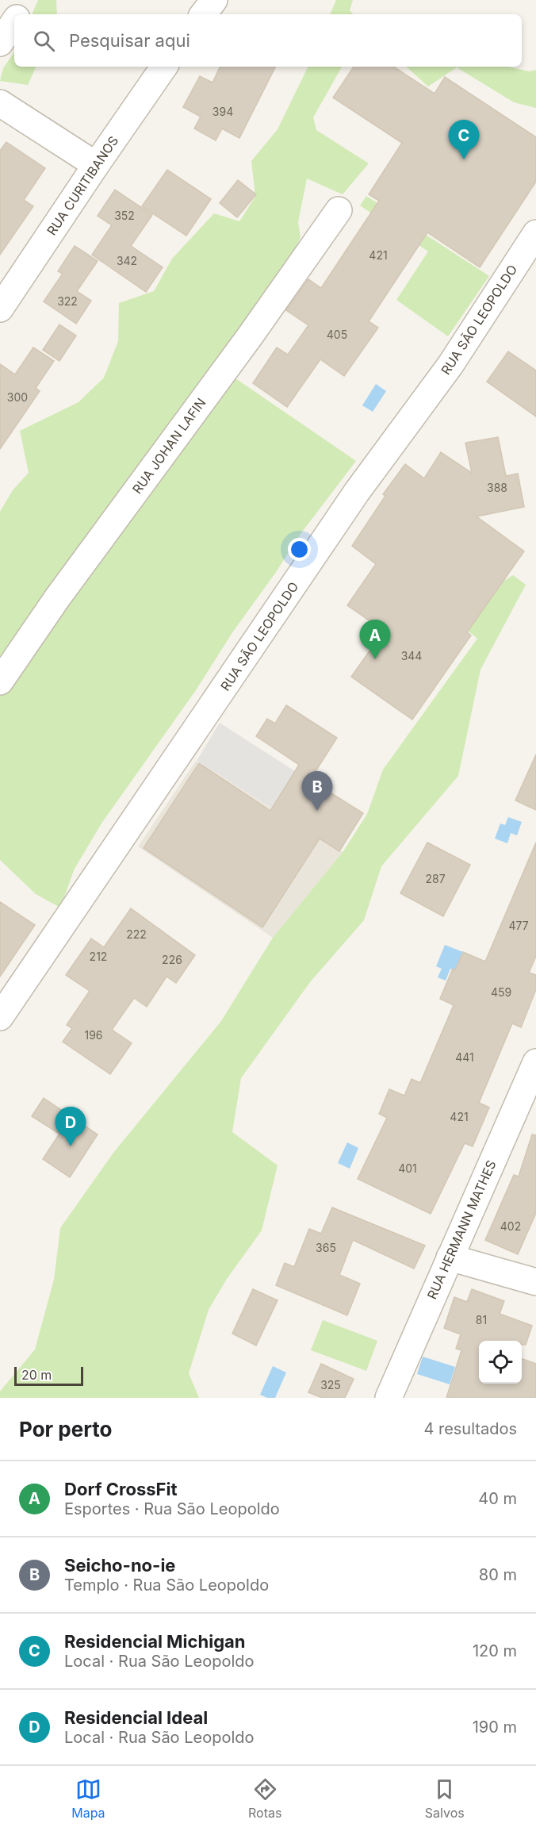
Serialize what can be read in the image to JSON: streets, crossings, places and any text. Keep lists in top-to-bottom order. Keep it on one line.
{"streets":{"street":["RUA CURITIBANOS","RUA SÃO LEOPOLDO","RUA JOHAN LAFIN","RUA HERMANN MATHES"]},"house_numbers":["394","352","421","342","322","405","300","388","344","287","477","222","212","226","459","196","441","421","401","402","365","81","325"],"scale_bar":"20 m","page":{"search":"Pesquisar aqui","pins":["C","A","B","D"],"scale":"20 m","heading":["Por perto","4 resultados"],"list":[{"mark":"A","name":"Dorf CrossFit","note":"Esportes · Rua São Leopoldo","value":"40 m"},{"mark":"B","name":"Seicho-no-ie","note":"Templo · Rua São Leopoldo","value":"80 m"},{"mark":"C","name":"Residencial Michigan","note":"Local · Rua São Leopoldo","value":"120 m"},{"mark":"D","name":"Residencial Ideal","note":"Local · Rua São Leopoldo","value":"190 m"}],"nav":["Mapa","Rotas","Salvos"]}}
